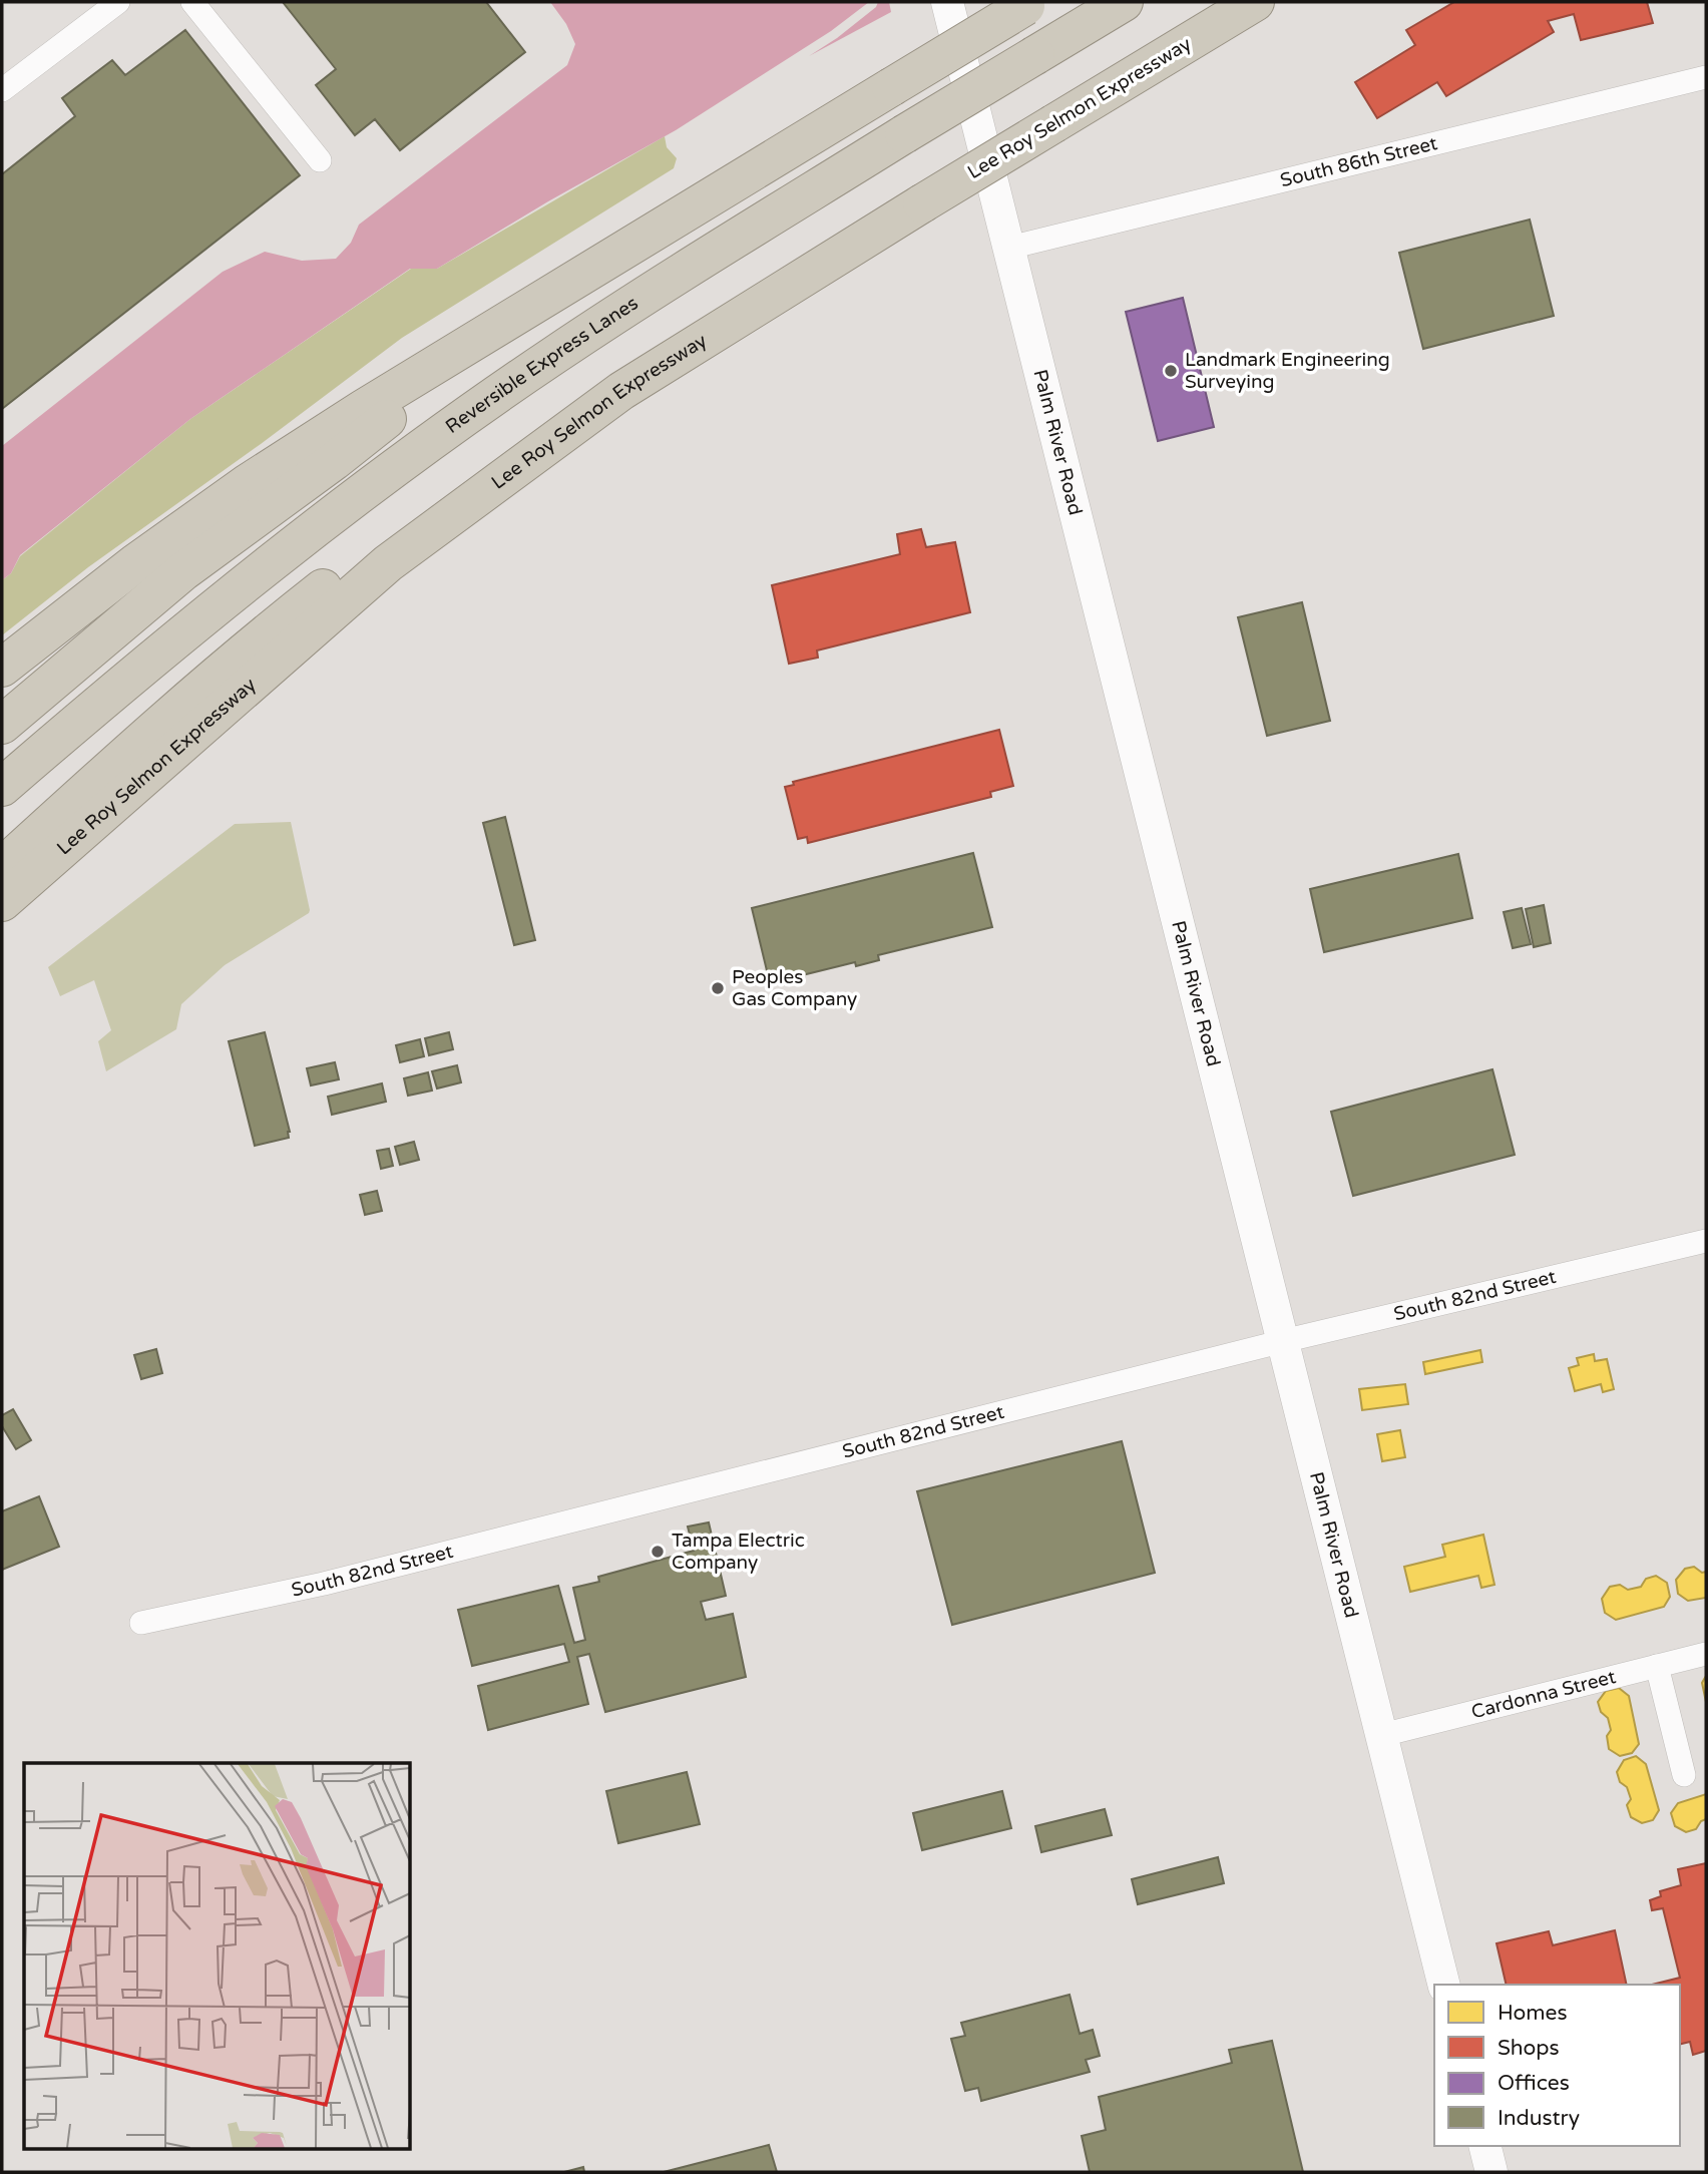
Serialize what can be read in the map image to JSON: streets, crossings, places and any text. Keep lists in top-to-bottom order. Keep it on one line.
{"streets":{"highway":["Lee Roy Selmon Expressway","Reversible Express Lanes"],"street":["South 86th Street","Palm River Road","South 82nd Street","Cardonna Street"]},"crossings":[["South 86th Street","Palm River Road"],["Palm River Road","South 82nd Street"],["Palm River Road","Cardonna Street"]],"places":["Landmark Engineering Surveying","Peoples Gas Company","Tampa Electric Company"],"legend":["Homes","Shops","Offices","Industry"]}
